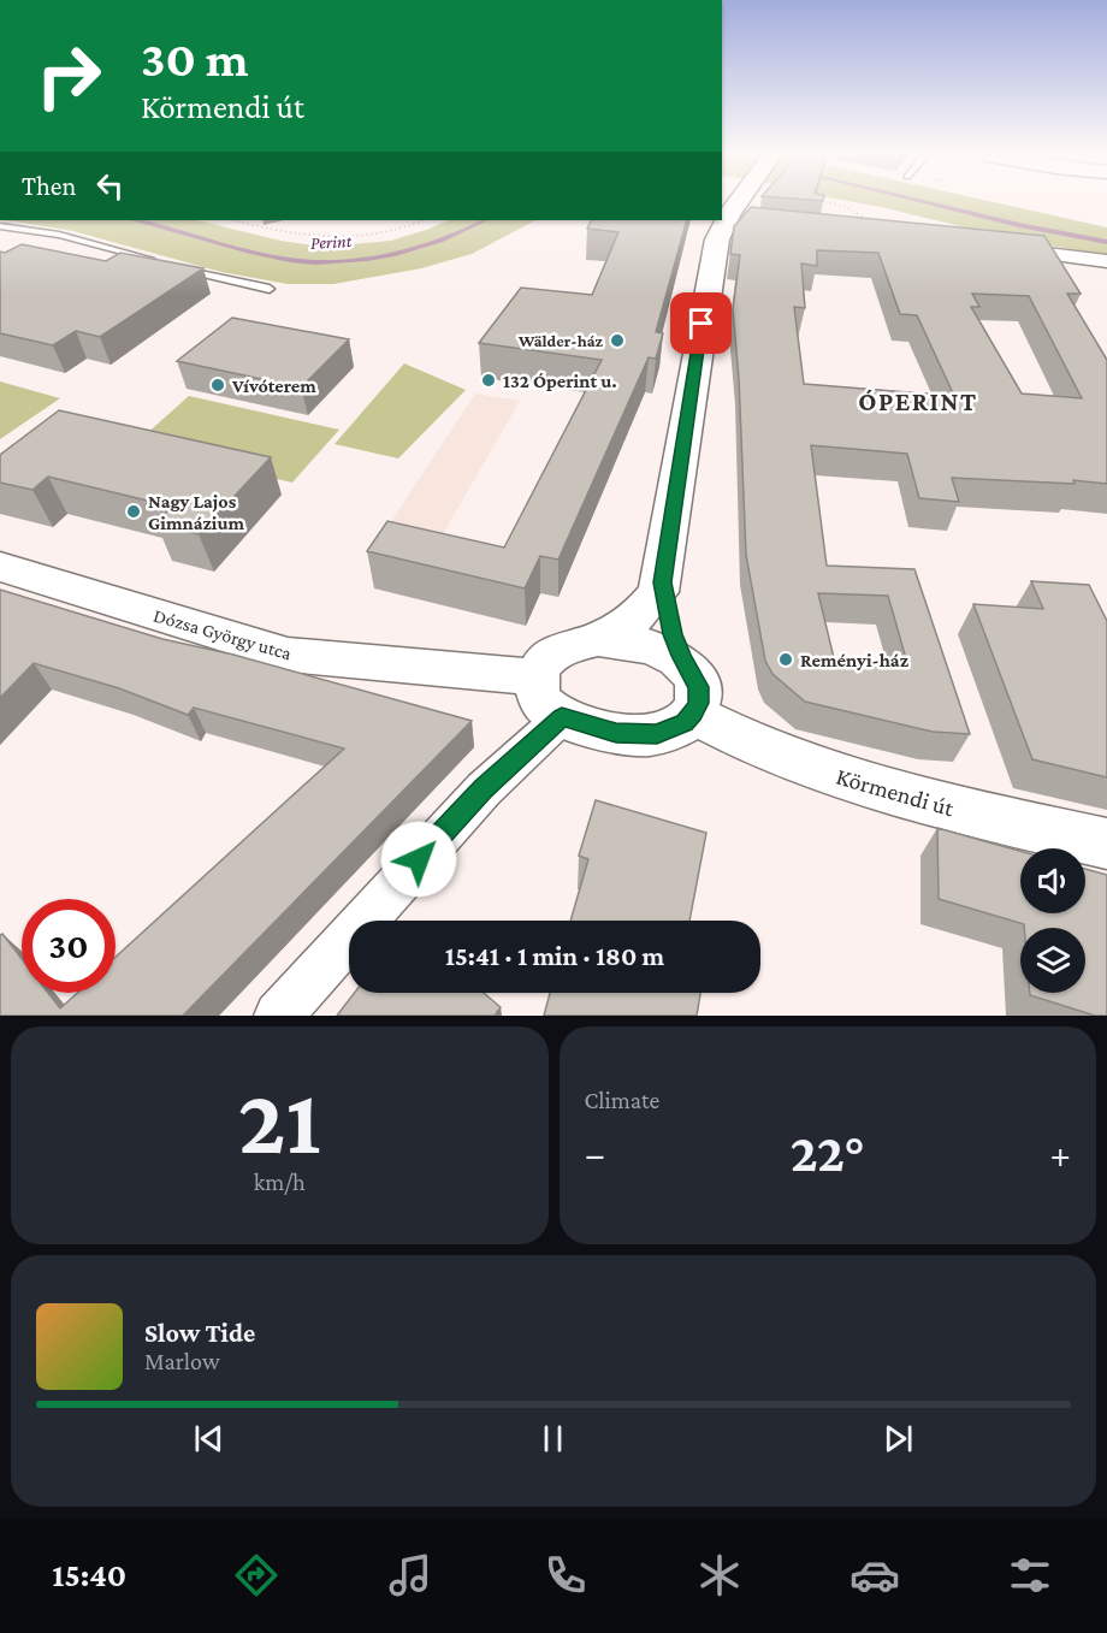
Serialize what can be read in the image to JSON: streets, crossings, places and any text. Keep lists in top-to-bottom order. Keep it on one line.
{"streets":{"street":["Dózsa György utca","Körmendi út"]},"crossings":[["Dózsa György utca","Körmendi út"]],"districts":["ÓPERINT"],"water":["Perint"],"places":["Wälder-ház","132 Óperint u.","Vívóterem","Nagy Lajos Gimnázium","Reményi-ház"],"page":{"turn":["30 m","Körmendi út"],"then":"Then","limit":"30","trip":"15:41 · 1 min · 180 m","tile":[["21","km/h"],"Climate"],"heat":["−","22°","+"],"song":["Slow Tide","Marlow"],"tabs":"15:40"}}
